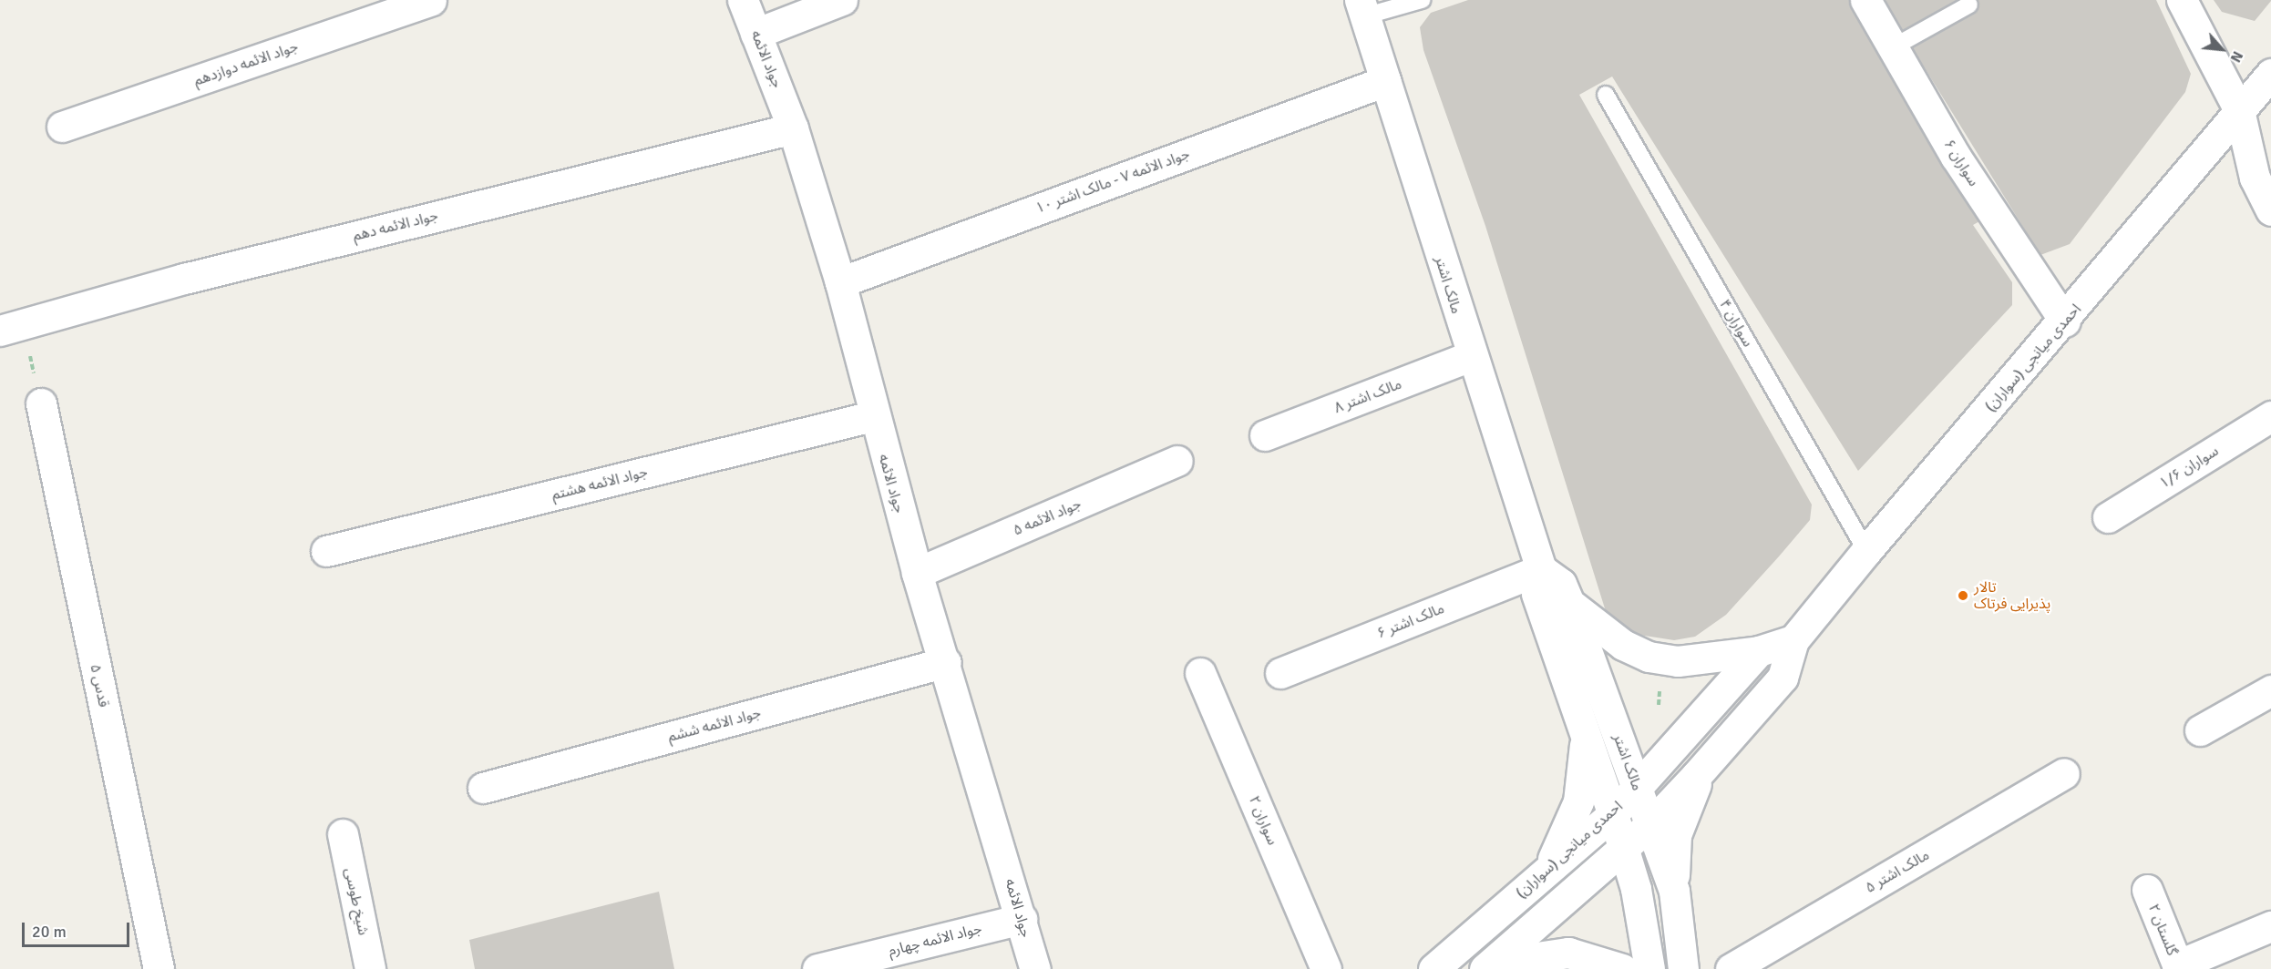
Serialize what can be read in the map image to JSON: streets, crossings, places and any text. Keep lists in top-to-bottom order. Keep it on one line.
{"streets":{"street":["جواد الائمه","جواد الائمه دوازدهم","سواران ۶","جواد الائمه ۷ - مالک اشتر ۱۰","جواد الائمه دهم","مالک اشتر","احمدی میانجی (سواران)","مالک اشتر ۸","سواران ۱/۶","جواد الائمه هشتم","جواد الائمه ۵","مالک اشتر ۶","قدس ۵","جواد الائمه ششم","سواران ۲","مالک اشتر ۵","شیخ طوسی","گلستان ۲","جواد الائمه چهارم"],"lane":["سواران ۴"]},"crossings":[["جواد الائمه","جواد الائمه ۷ - مالک اشتر ۱۰"],["جواد الائمه","جواد الائمه دهم"],["جواد الائمه","جواد الائمه هشتم"],["جواد الائمه","جواد الائمه ۵"],["جواد الائمه","جواد الائمه ششم"],["جواد الائمه","جواد الائمه چهارم"],["سواران ۶","احمدی میانجی (سواران)"],["جواد الائمه ۷ - مالک اشتر ۱۰","مالک اشتر"],["مالک اشتر","احمدی میانجی (سواران)"],["مالک اشتر","مالک اشتر ۸"],["مالک اشتر","مالک اشتر ۶"],["سواران ۴","احمدی میانجی (سواران)"]],"places":["تالار پذیرایی فرتاک"],"scale_bar":"20 m","north":"bottom right"}
